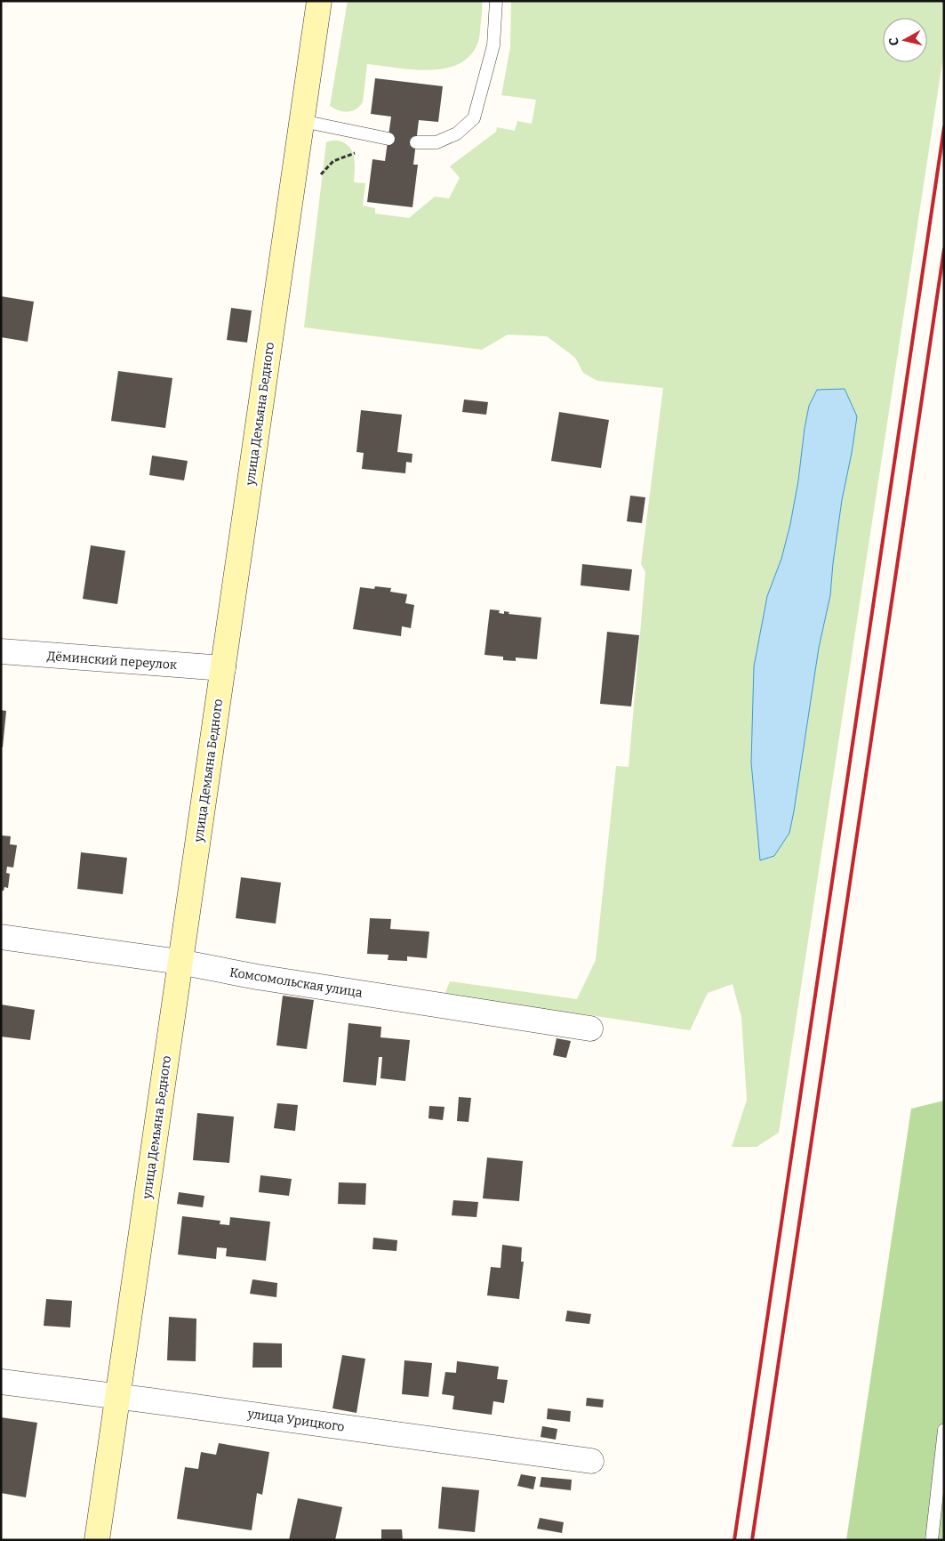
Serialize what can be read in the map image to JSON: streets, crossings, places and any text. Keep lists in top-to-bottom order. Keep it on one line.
{"streets":{"street":["улица Демьяна Бедного","Дёминский переулок","Комсомольская улица","улица Урицкого"]},"crossings":[["улица Демьяна Бедного","Дёминский переулок"],["улица Демьяна Бедного","Комсомольская улица"],["улица Демьяна Бедного","улица Урицкого"]],"north":"left"}
